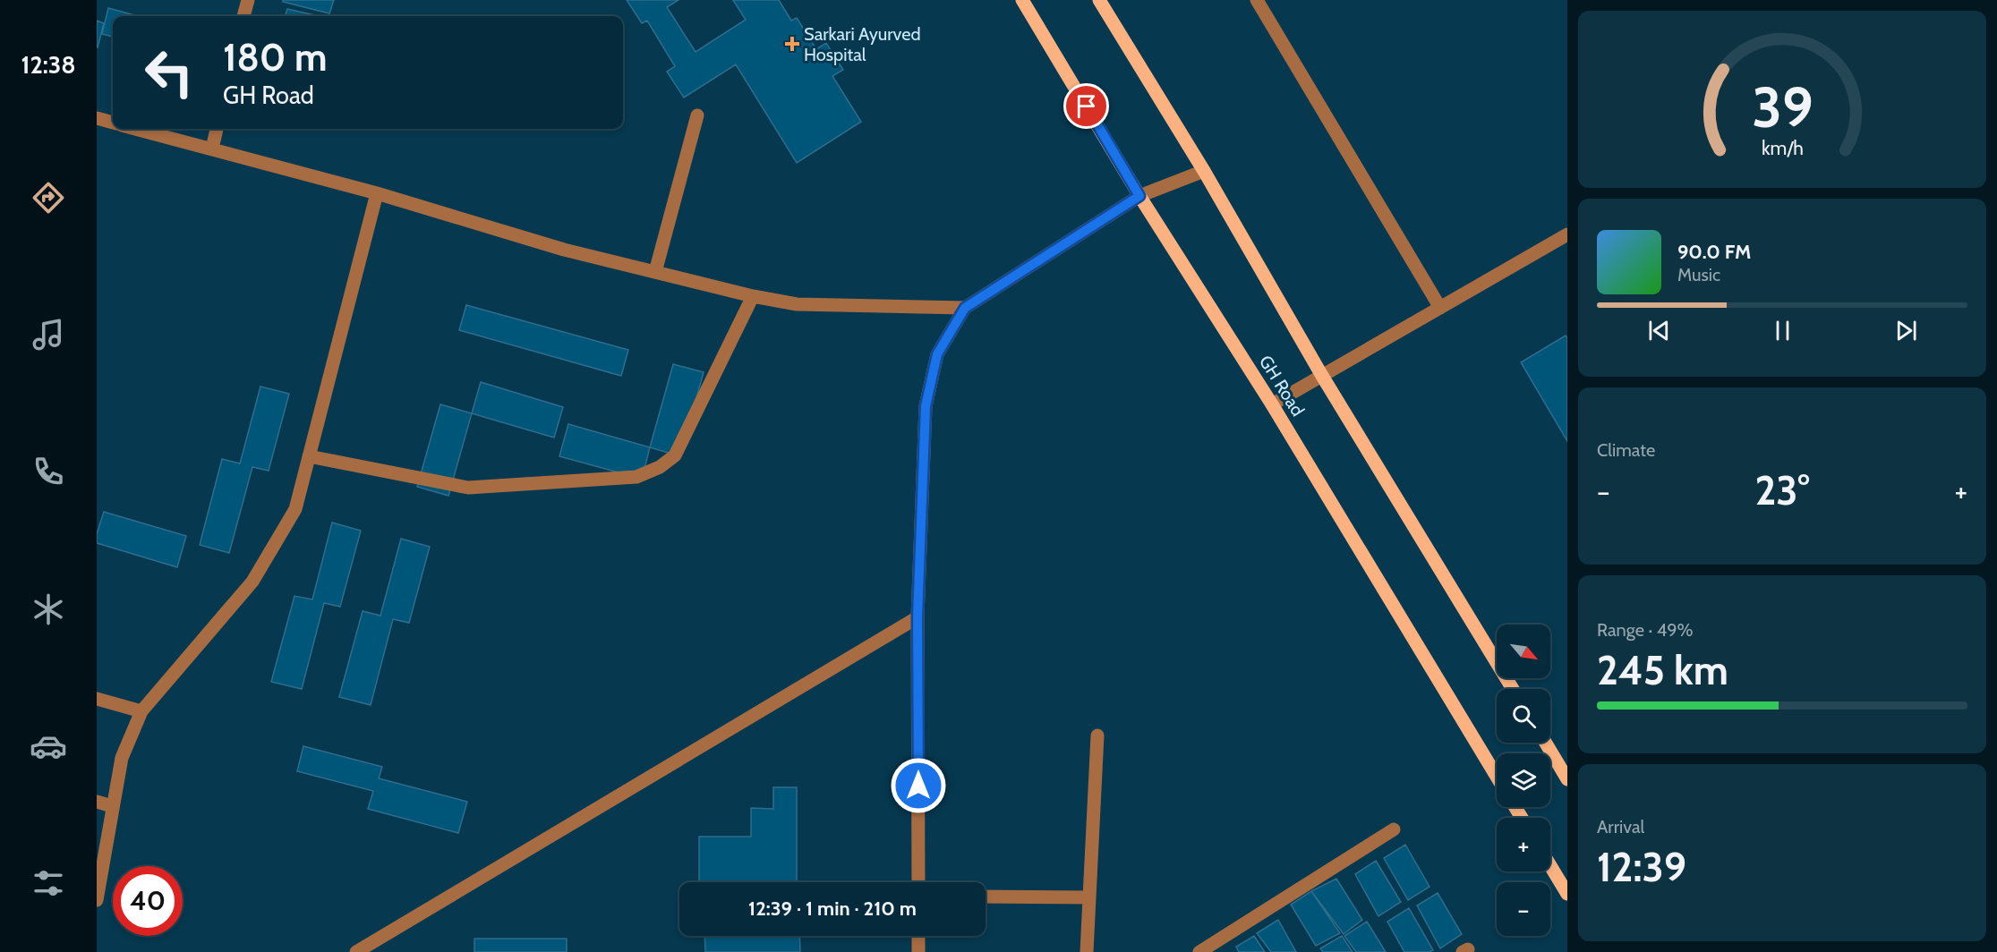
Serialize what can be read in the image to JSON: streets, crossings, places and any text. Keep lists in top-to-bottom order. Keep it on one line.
{"streets":{"main road":["GH Road"]},"places":{"health":["Sarkari Ayurved Hospital"]},"north":"bottom right","page":{"tabs":"12:38","turn":["180 m","GH Road"],"song":["90.0 FM","Music"],"tile":["Climate",["Range · 49%","245 km"],["Arrival","12:39"]],"heat":["−","23°","+"],"map_buttons":["+","−"],"limit":"40","trip":"12:39 · 1 min · 210 m","gauge":["39","km/h"]}}
